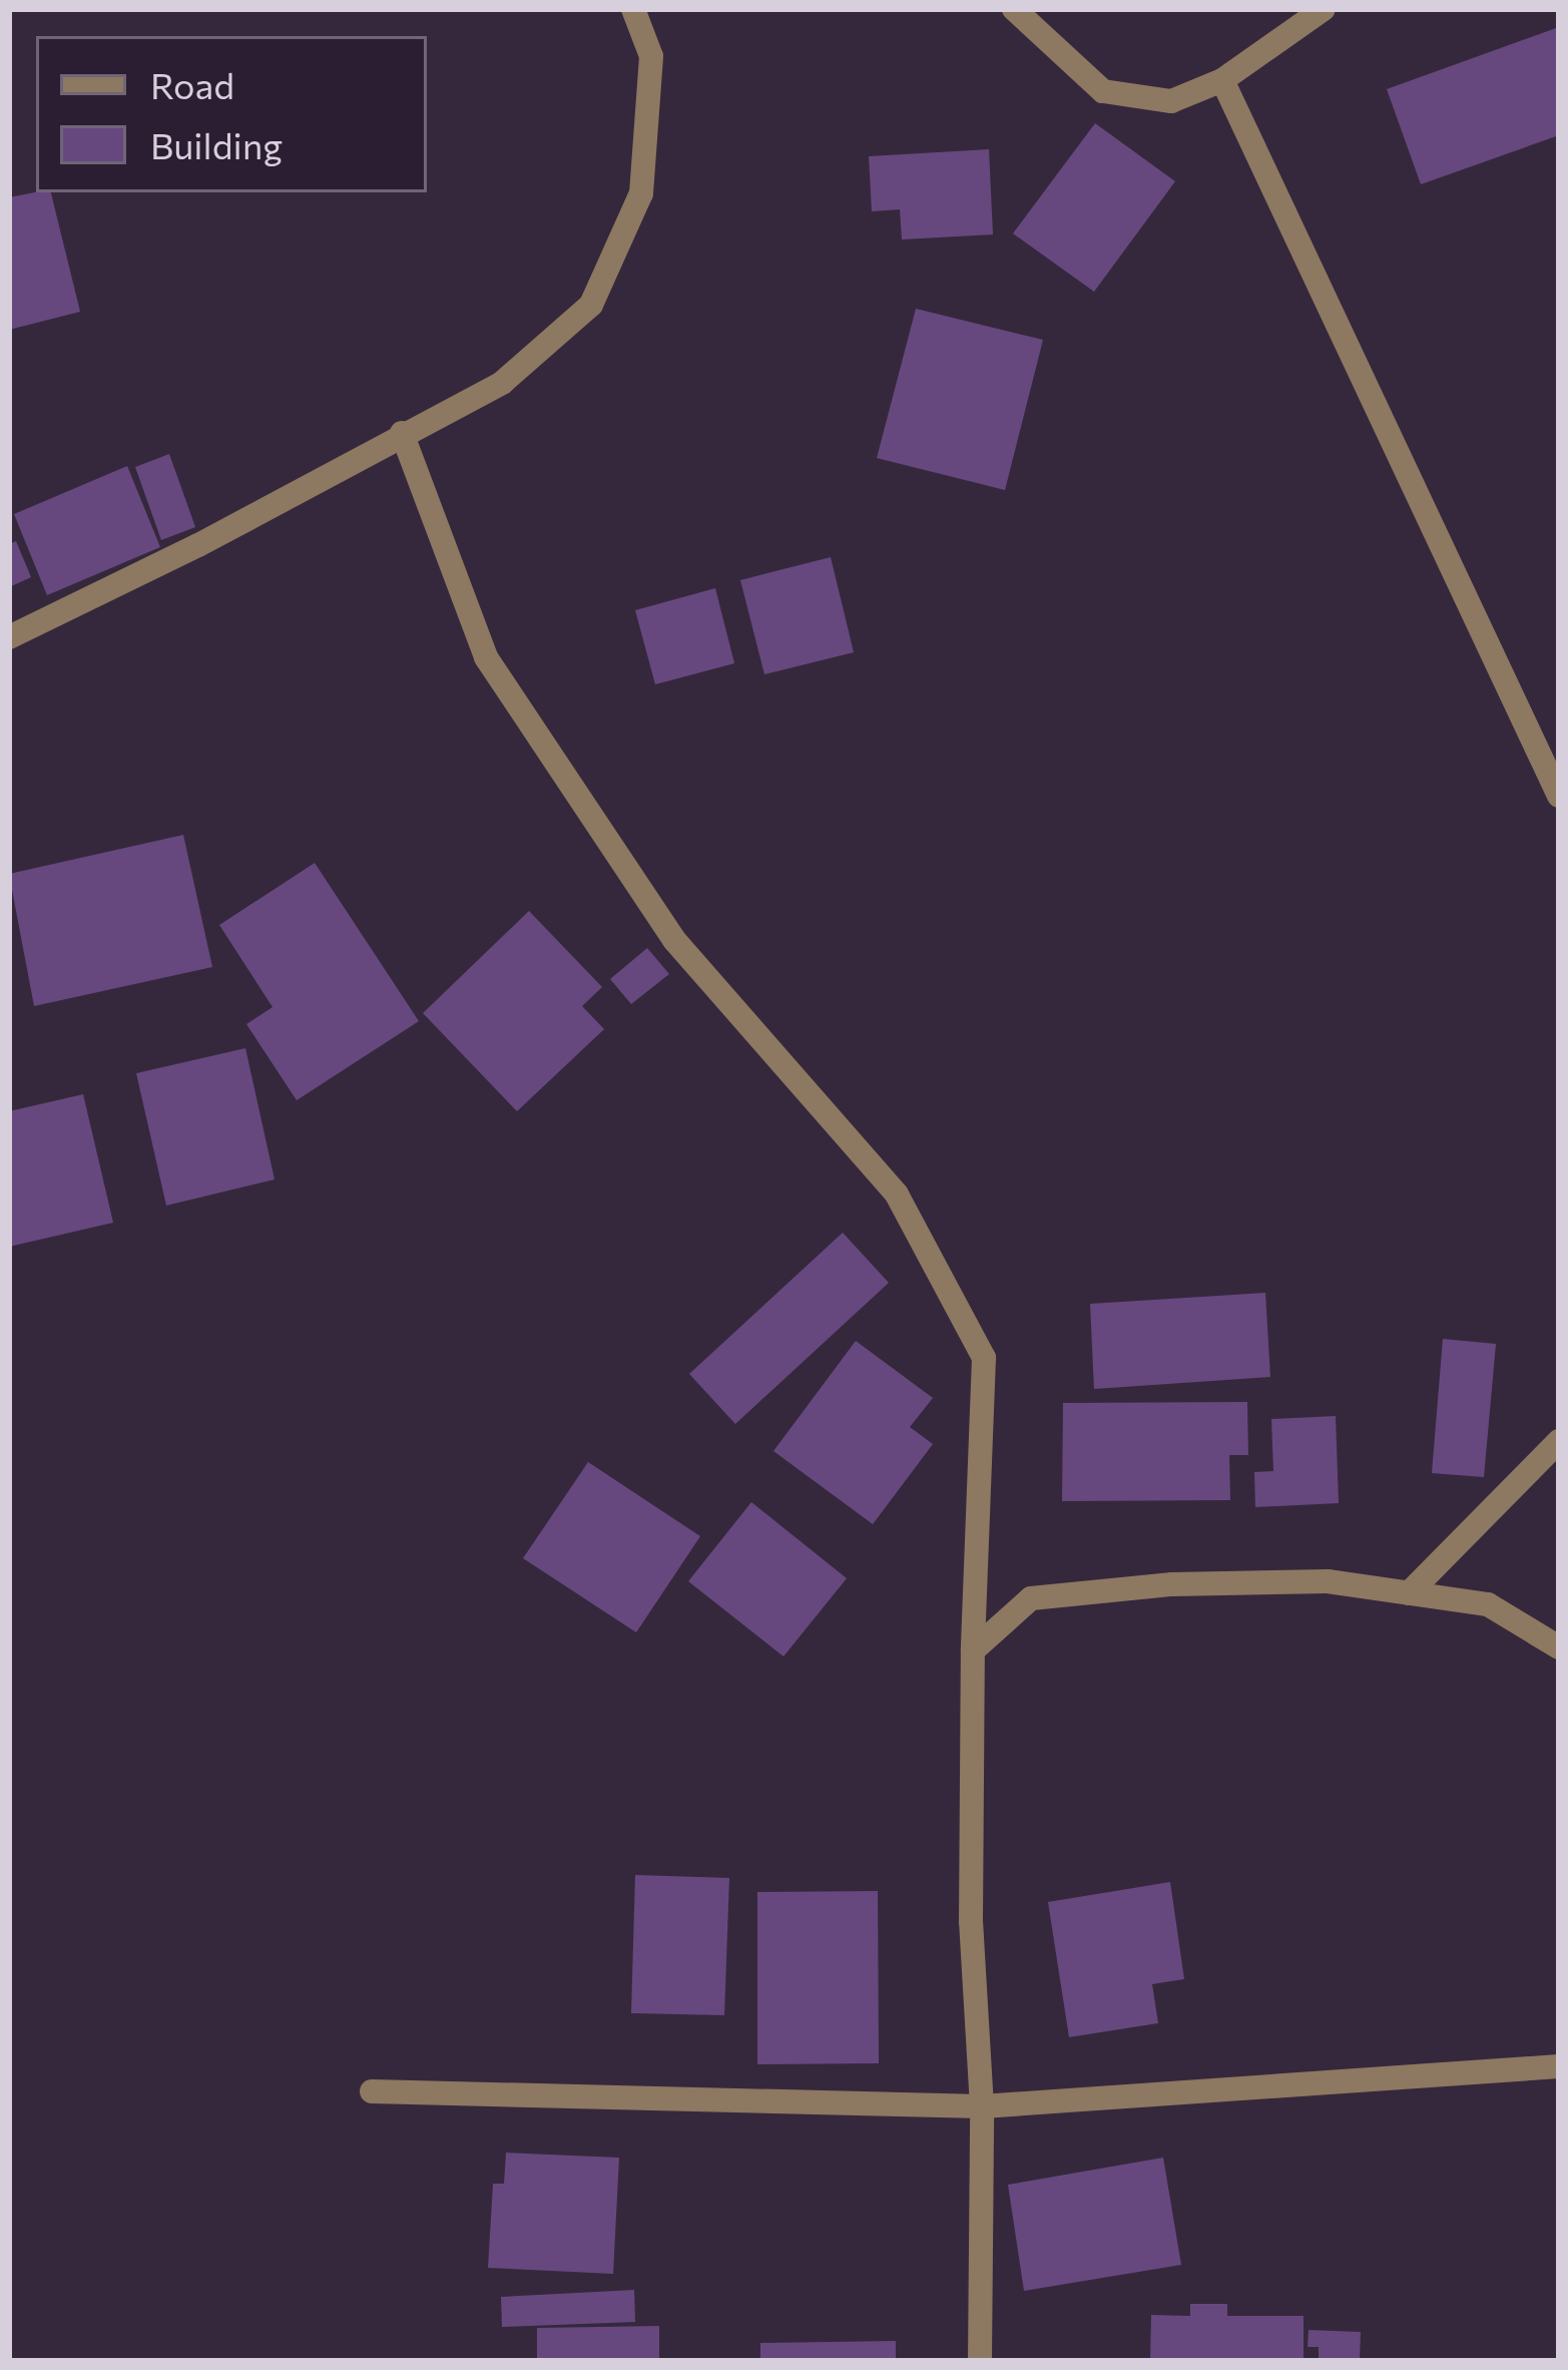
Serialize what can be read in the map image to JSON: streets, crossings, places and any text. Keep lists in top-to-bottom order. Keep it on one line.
{"legend":["Road","Building"]}
